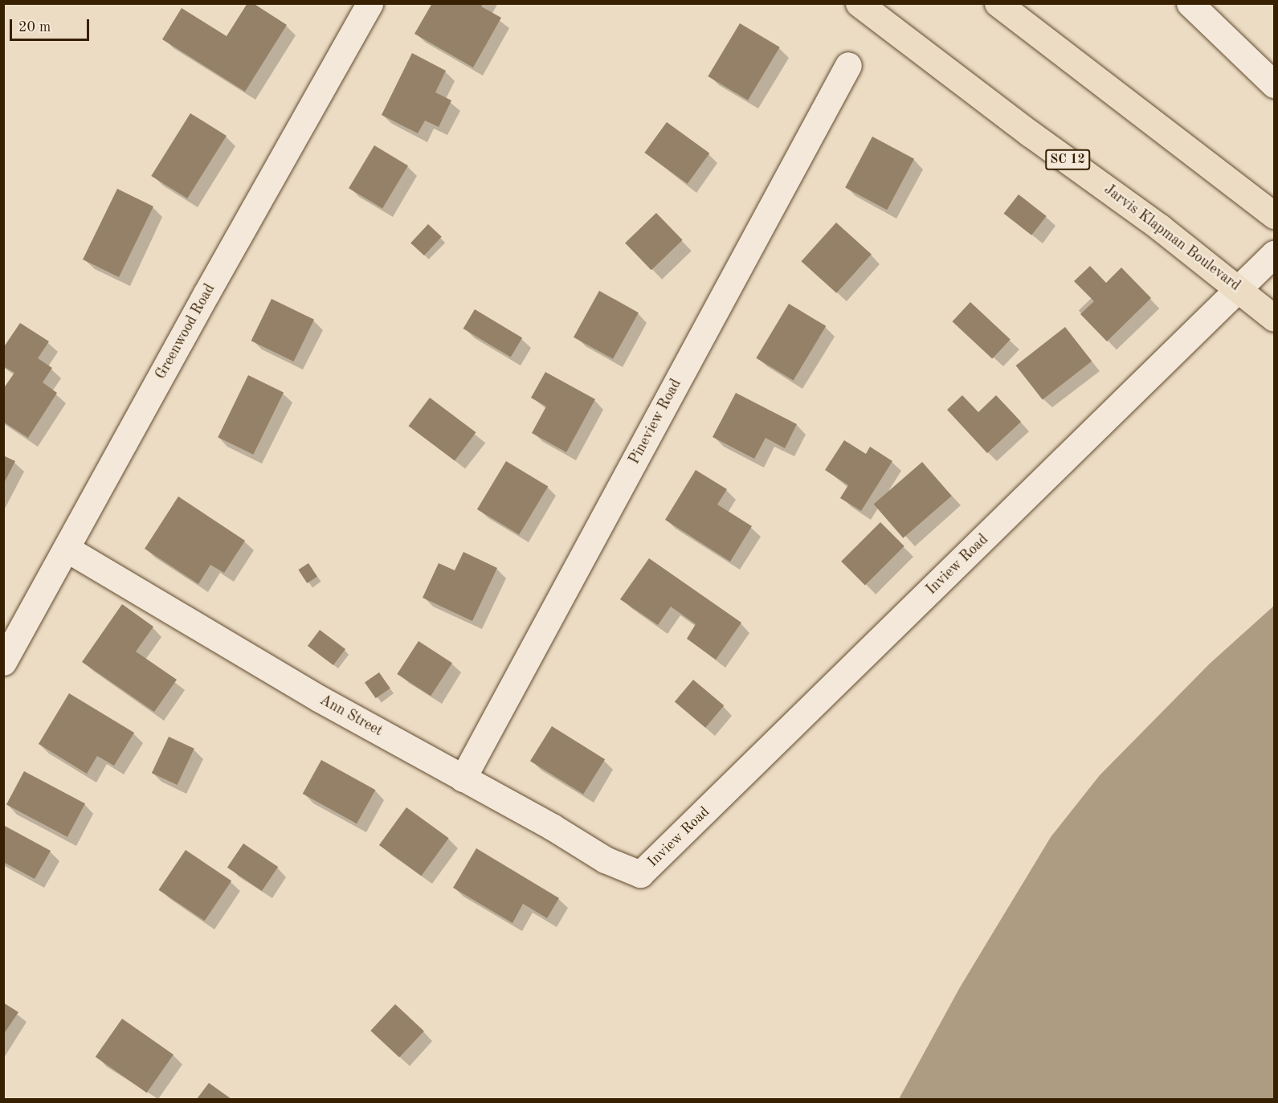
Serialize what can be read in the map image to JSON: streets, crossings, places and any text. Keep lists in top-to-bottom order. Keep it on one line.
{"streets":{"highway":["SC 12","Jarvis Klapman Boulevard"],"street":["Greenwood Road","Pineview Road","Inview Road","Ann Street"]},"crossings":[["Jarvis Klapman Boulevard","Inview Road"],["Greenwood Road","Ann Street"],["Pineview Road","Ann Street"],["Inview Road","Ann Street"]],"scale_bar":"20 m"}
